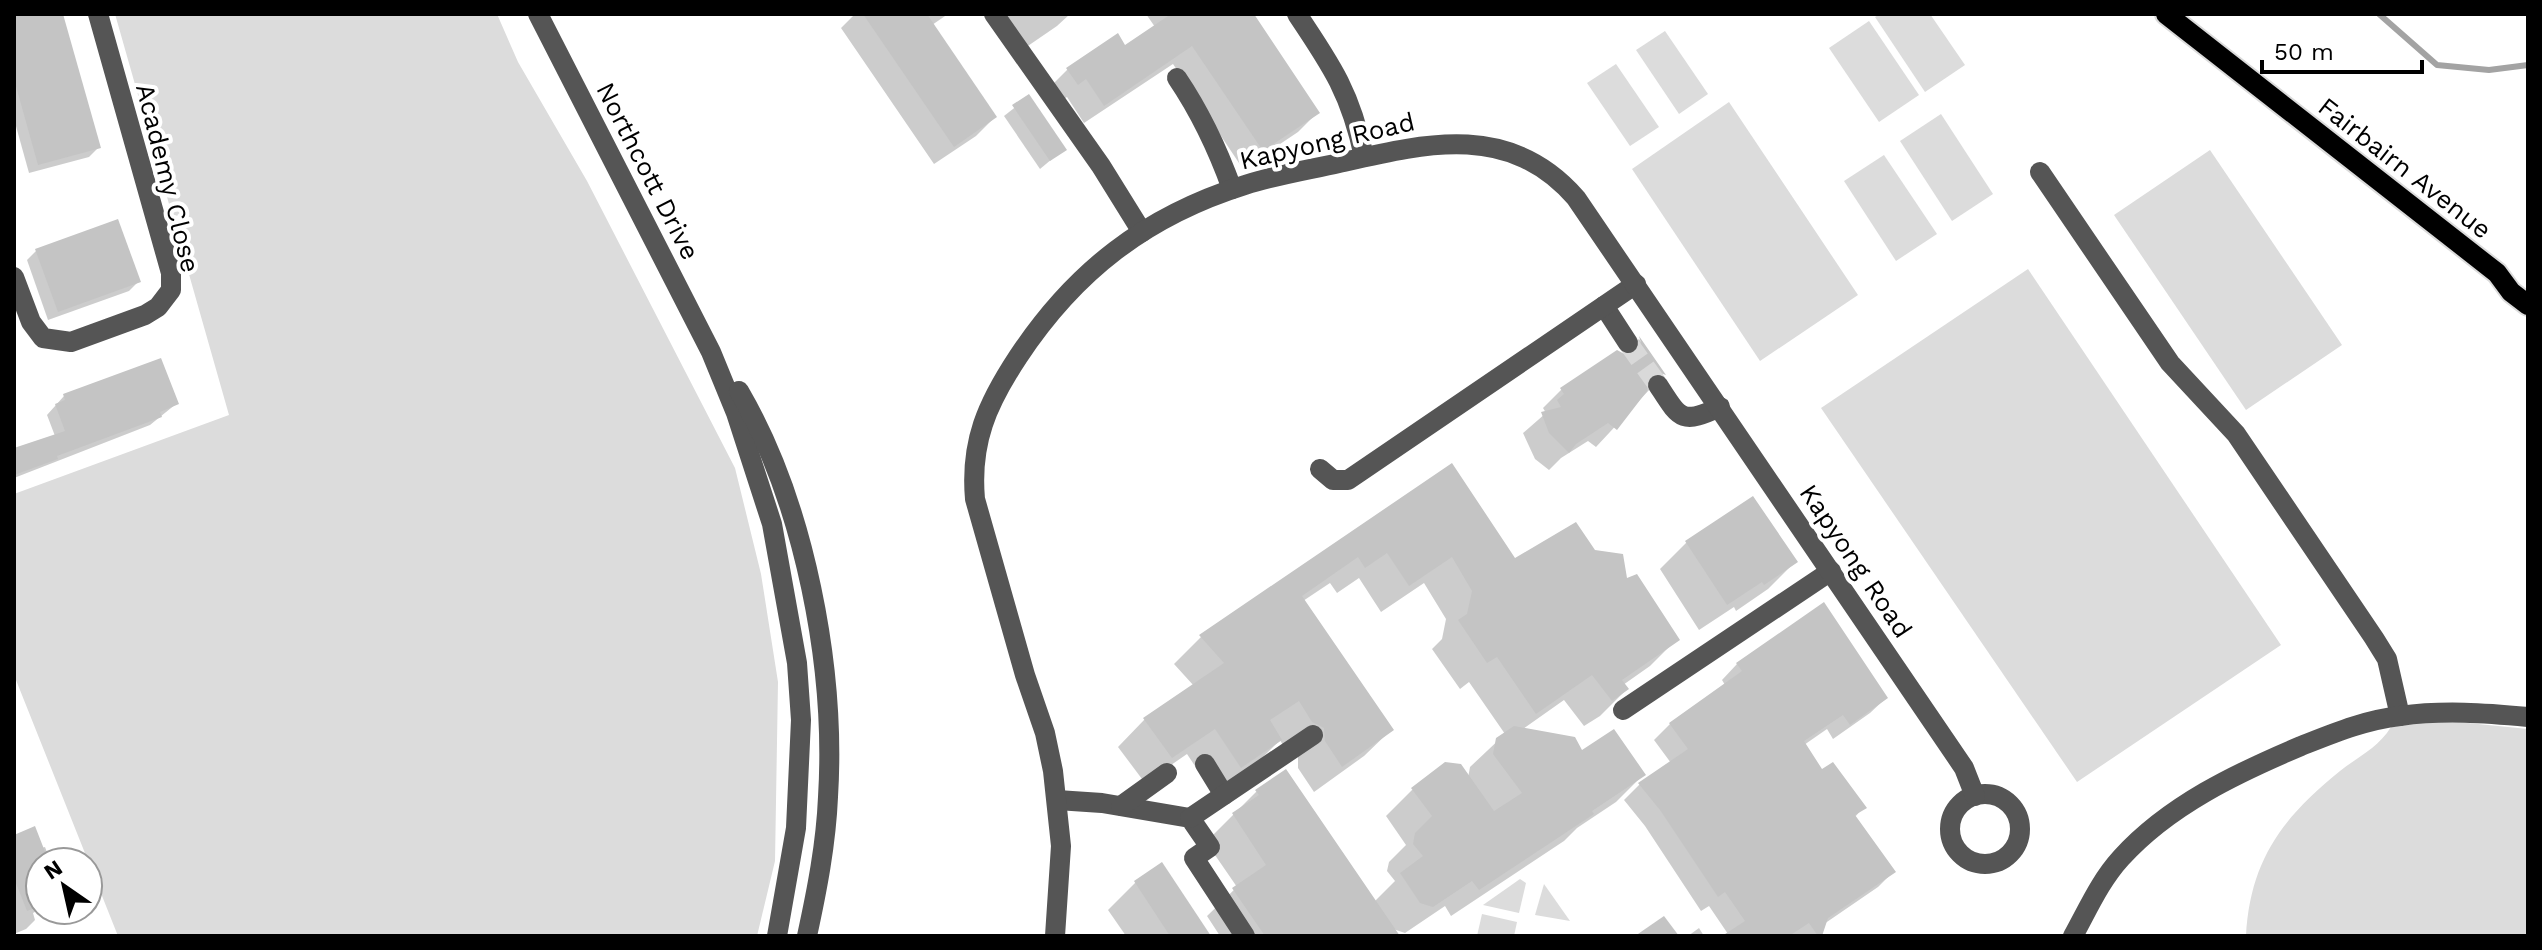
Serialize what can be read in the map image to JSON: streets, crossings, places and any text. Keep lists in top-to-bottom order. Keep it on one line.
{"streets":{"main road":["Fairbairn Avenue"],"street":["Kapyong Road","Northcott Drive","Academy Close"]},"scale_bar":"50 m","north":"top left"}
